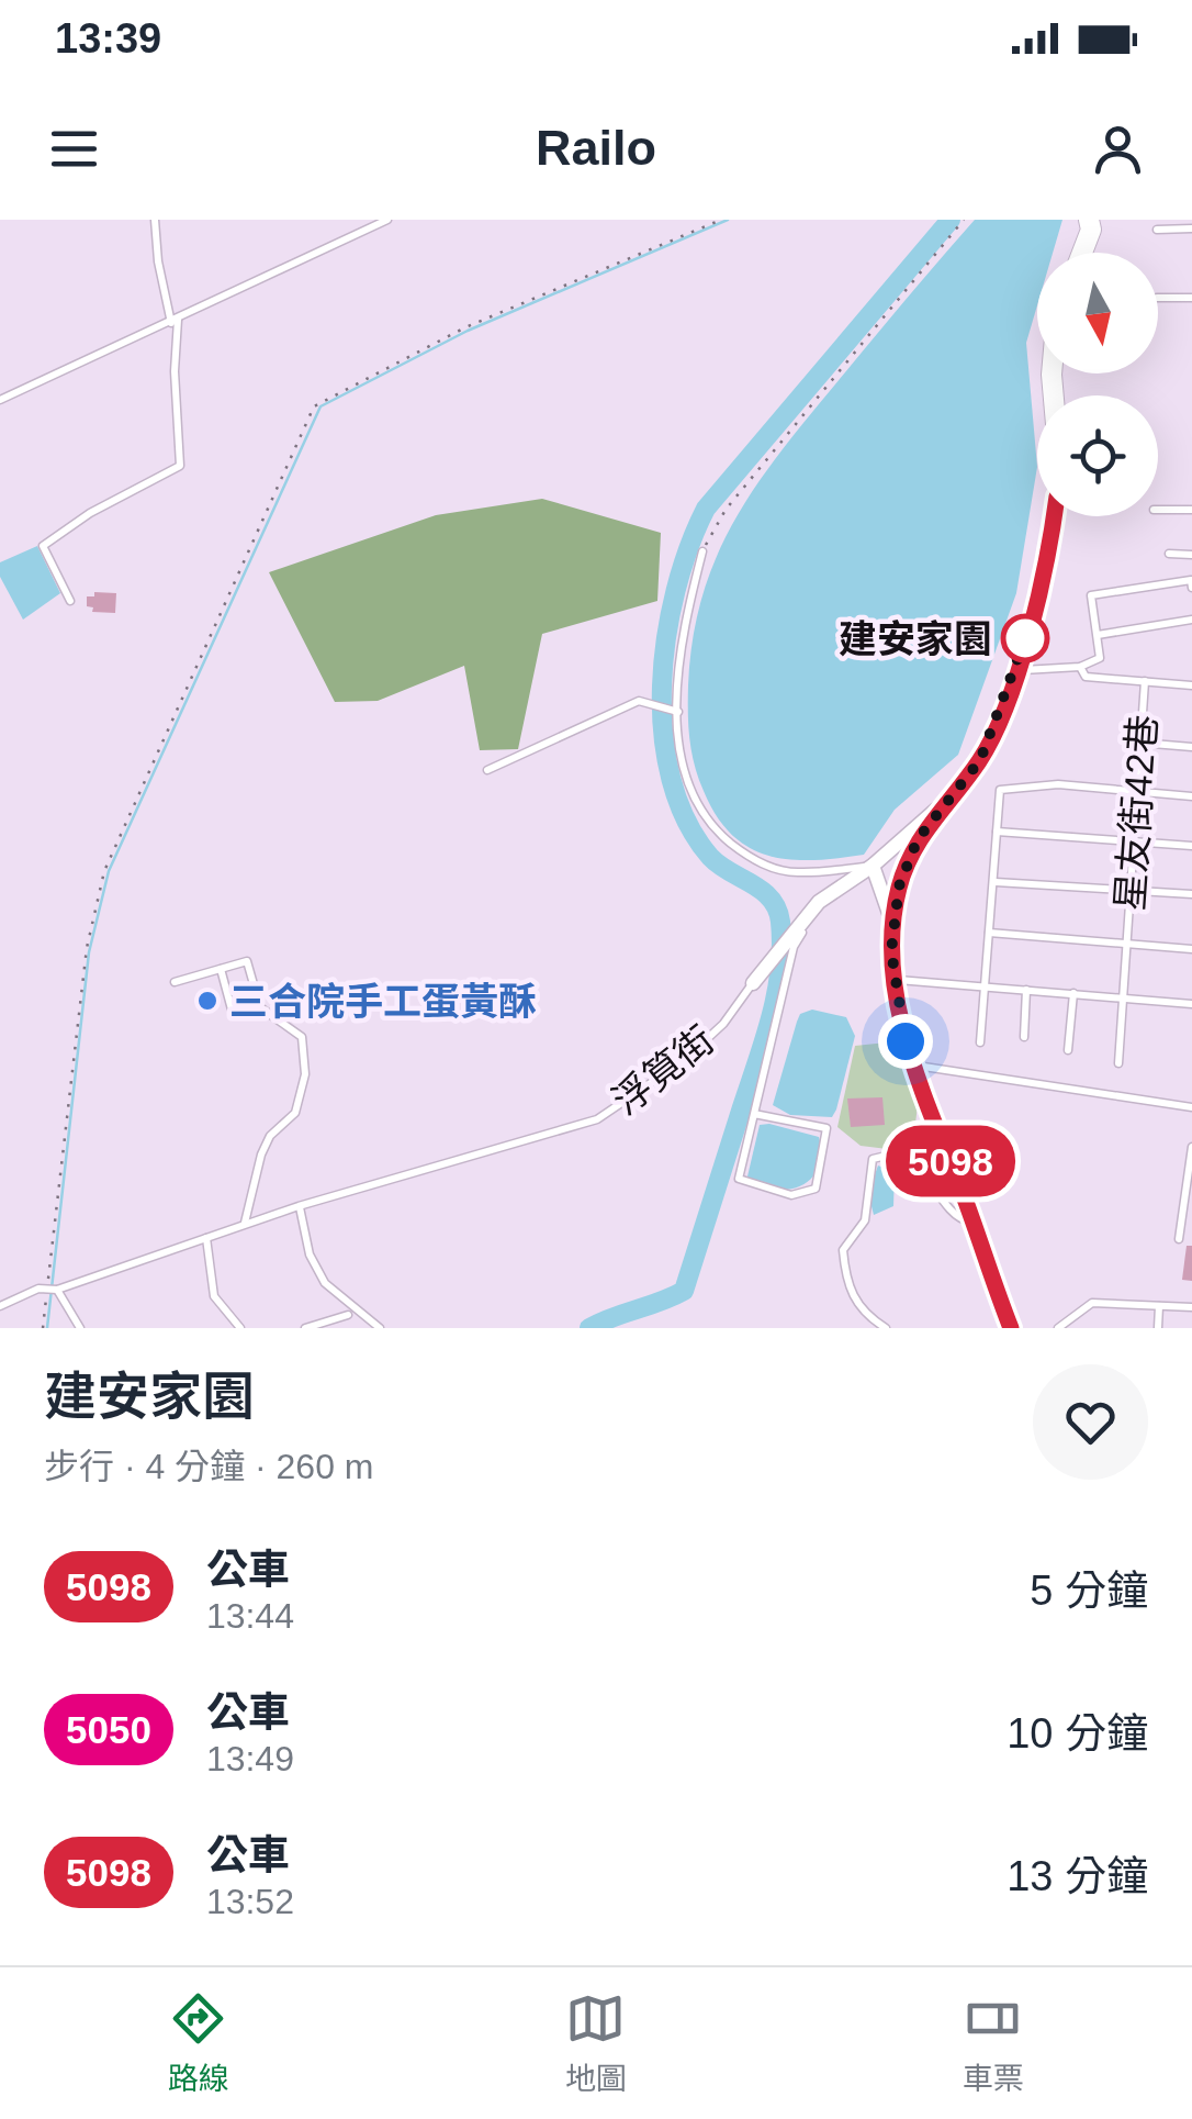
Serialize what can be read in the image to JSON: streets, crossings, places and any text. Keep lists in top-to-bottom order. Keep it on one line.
{"streets":{"street":["浮筧街"],"lane":["星友街42巷"]},"places":["建安家園","三合院手工蛋黃酥"],"lines":["bus line 5098"],"north":"bottom","page":{"status":"13:39","header":"Railo","on_map":"5098","heading":["建安家園","步行 · 4 分鐘 · 260 m"],"list":[{"mark":"5098","name":"公車","note":"13:44","value":"5 分鐘"},{"mark":"5050","name":"公車","note":"13:49","value":"10 分鐘"},{"mark":"5098","name":"公車","note":"13:52","value":"13 分鐘"}],"tabs":["路線","地圖","車票"]}}
